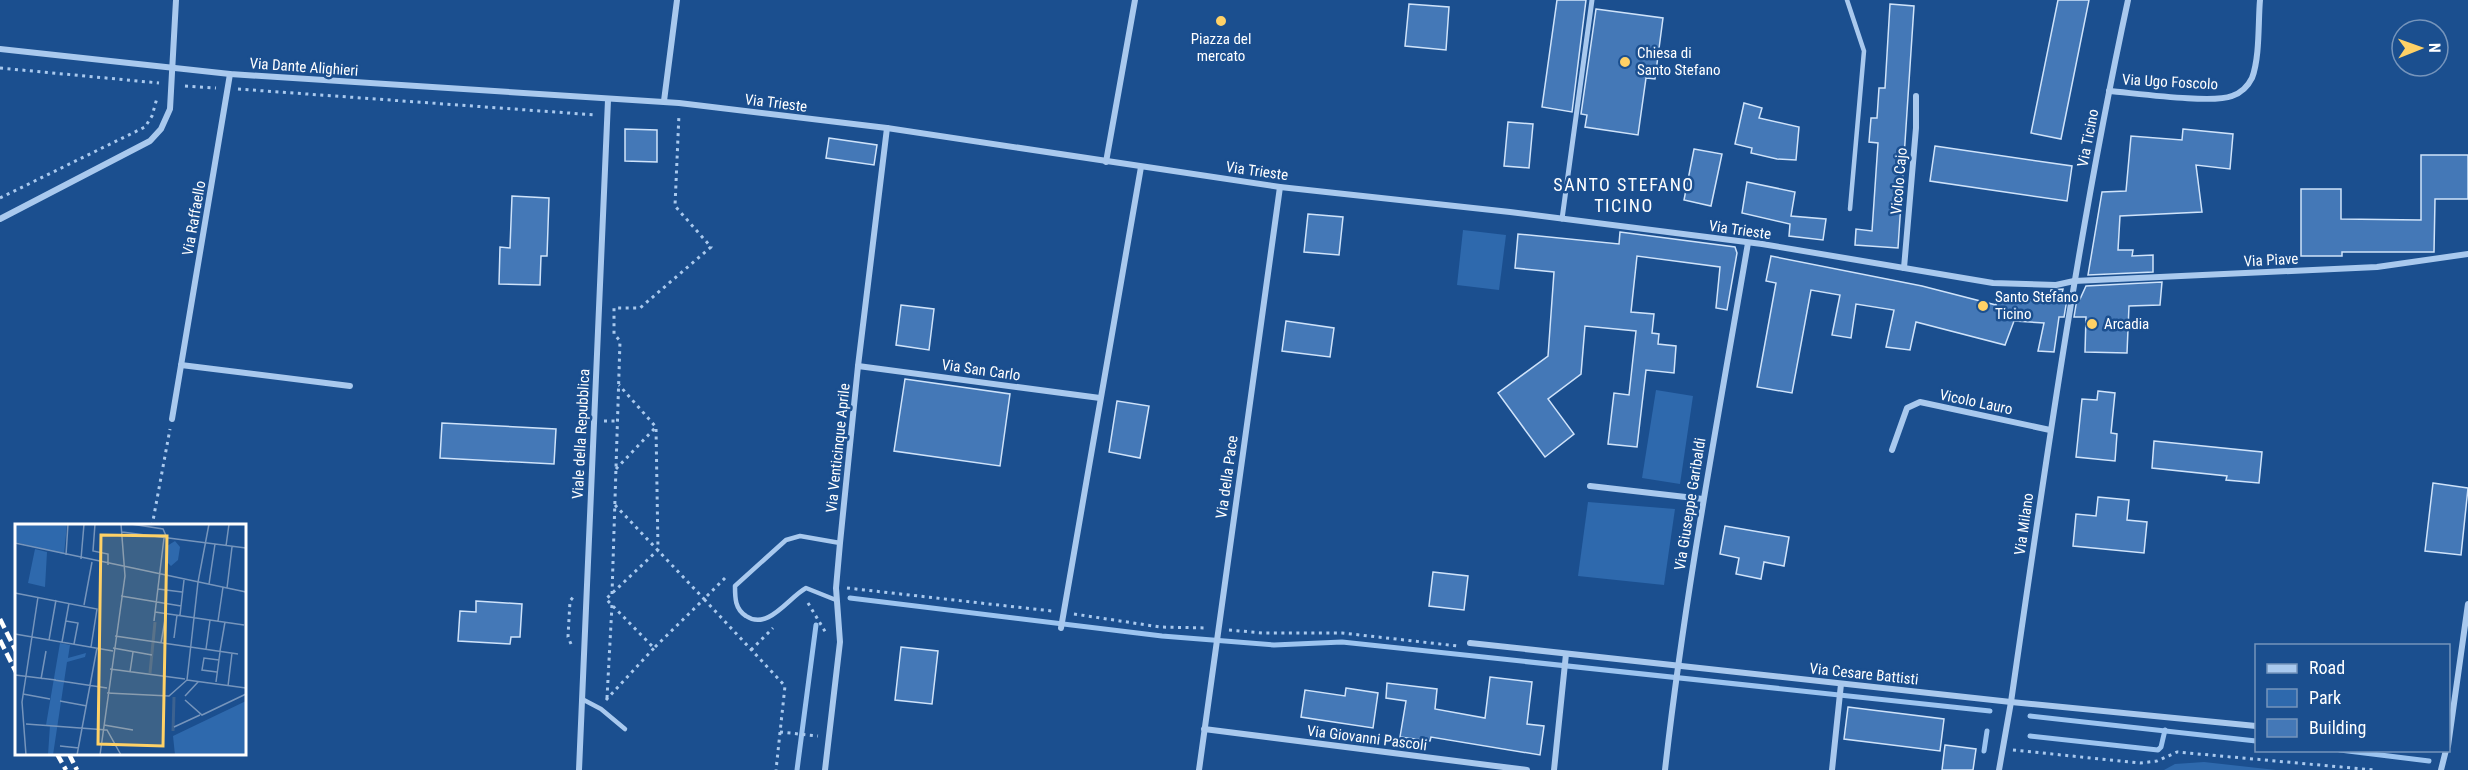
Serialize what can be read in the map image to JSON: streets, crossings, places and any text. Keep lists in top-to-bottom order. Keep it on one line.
{"streets":{"street":["Via Dante Alighieri","Via Ugo Foscolo","Via Trieste","Via Ticino","Vicolo Cajo","Via Raffaello","Via Piave","Via San Carlo","Vicolo Lauro","Viale della Repubblica","Via Venticinque Aprile","Via della Pace","Via Giuseppe Garibaldi","Via Milano","Via Cesare Battisti","Via Giovanni Pascoli"]},"crossings":[["Via Dante Alighieri","Via Trieste"],["Via Dante Alighieri","Via Raffaello"],["Via Dante Alighieri","Viale della Repubblica"],["Via Ugo Foscolo","Via Ticino"],["Via Trieste","Via Ticino"],["Via Trieste","Vicolo Cajo"],["Via Trieste","Via Piave"],["Via Trieste","Viale della Repubblica"],["Via Trieste","Via Venticinque Aprile"],["Via Trieste","Via della Pace"],["Via Trieste","Via Giuseppe Garibaldi"],["Via Trieste","Via Milano"],["Via Ticino","Via Piave"],["Via Ticino","Via Milano"],["Via Piave","Via Milano"],["Via San Carlo","Via Venticinque Aprile"],["Vicolo Lauro","Via Milano"],["Via della Pace","Via Giovanni Pascoli"],["Via Giuseppe Garibaldi","Via Cesare Battisti"],["Via Milano","Via Cesare Battisti"]],"districts":["SANTO STEFANO TICINO"],"places":["Piazza del mercato","Chiesa di Santo Stefano","Santo Stefano Ticino","Arcadia"],"legend":["Road","Park","Building"],"north":"right"}
